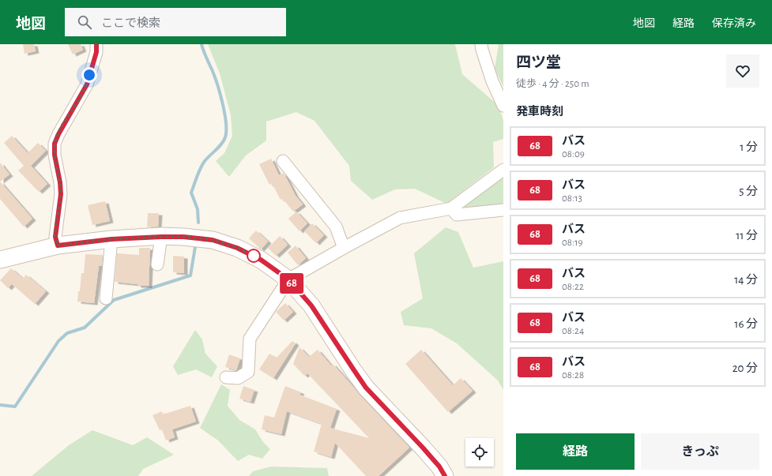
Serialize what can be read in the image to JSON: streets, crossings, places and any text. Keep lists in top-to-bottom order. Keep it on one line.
{"lines":["bus line 68"],"page":{"header":"地図","search":"ここで検索","nav":["地図","経路","保存済み"],"on_map":"68","heading":[["四ツ堂","徒歩 · 4 分 · 250 m"],"発車時刻"],"list":[{"mark":"68","name":"バス","note":"08:09","value":"1 分"},{"mark":"68","name":"バス","note":"08:13","value":"5 分"},{"mark":"68","name":"バス","note":"08:19","value":"11 分"},{"mark":"68","name":"バス","note":"08:22","value":"14 分"},{"mark":"68","name":"バス","note":"08:24","value":"16 分"},{"mark":"68","name":"バス","note":"08:28","value":"20 分"}],"buttons":["経路","きっぷ"]}}
